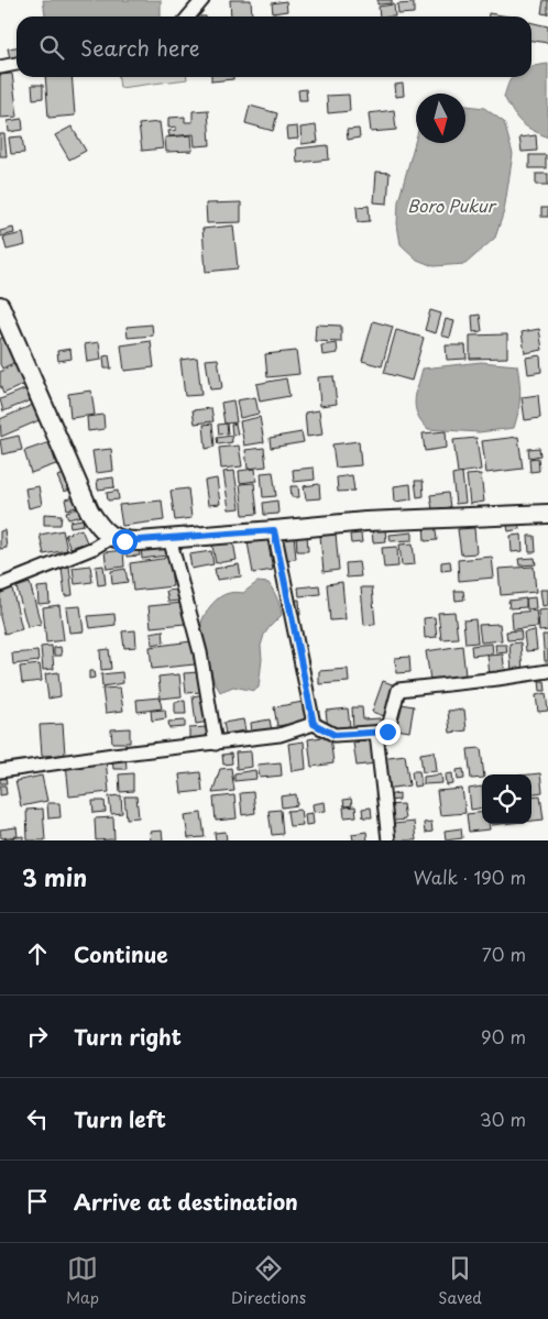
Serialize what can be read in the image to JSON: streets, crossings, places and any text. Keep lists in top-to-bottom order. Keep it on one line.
{"water":["Boro Pukur"],"north":"bottom","page":{"search":"Search here","heading":["3 min","Walk · 190 m"],"list":[["Continue","70 m"],["Turn right","90 m"],["Turn left","30 m"],"Arrive at destination"],"nav":["Map","Directions","Saved"]}}
